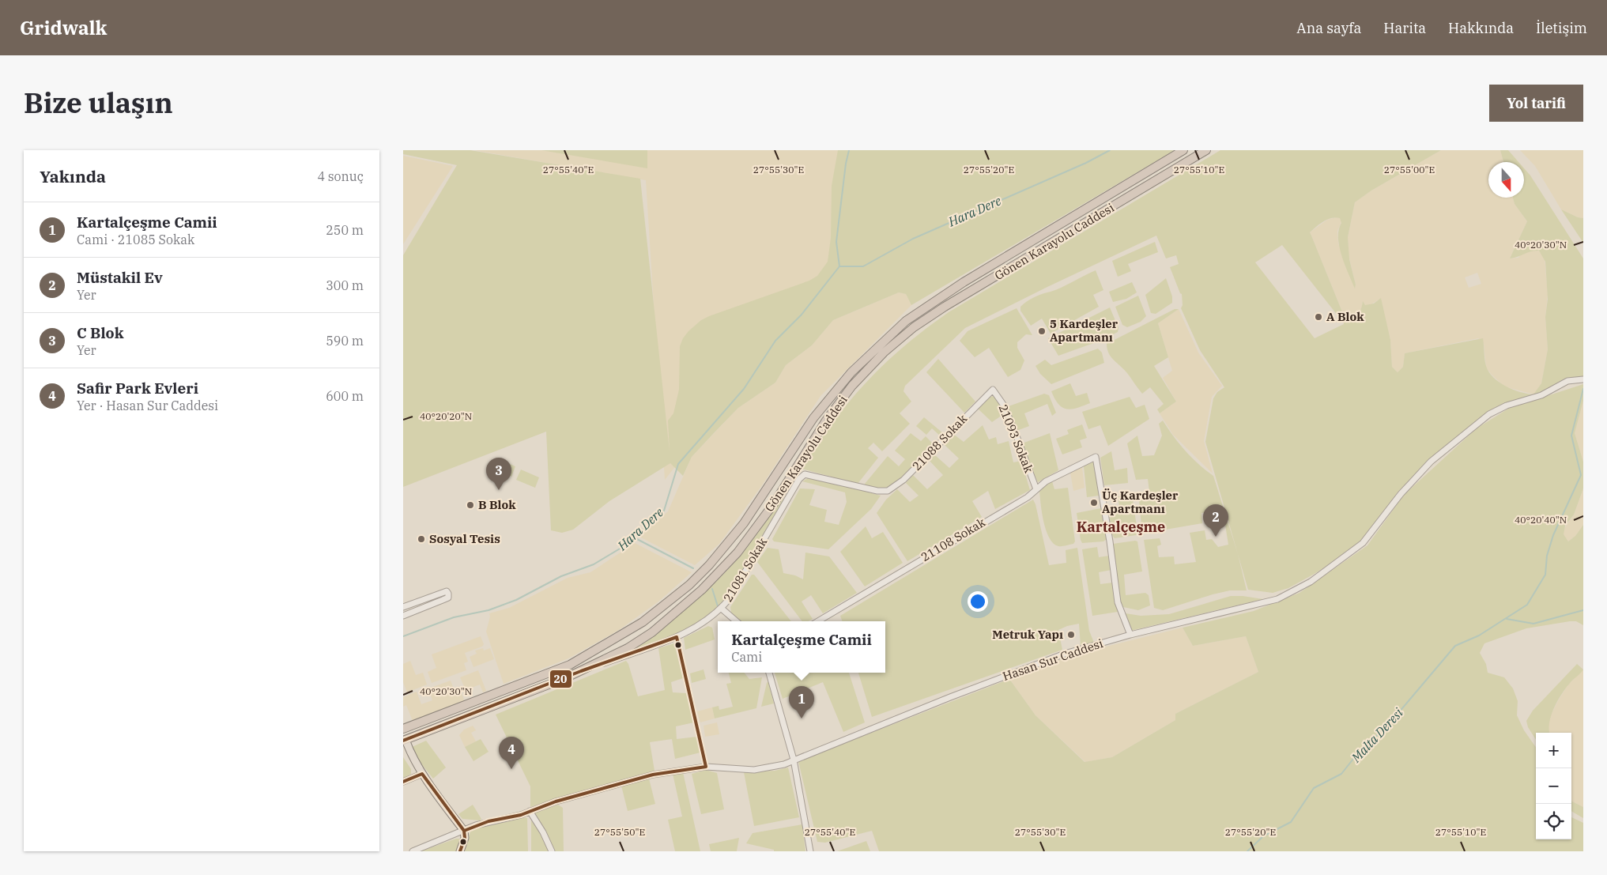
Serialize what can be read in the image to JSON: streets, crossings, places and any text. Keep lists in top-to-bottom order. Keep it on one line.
{"streets":{"highway":["Gönen Karayolu Caddesi"],"street":["21093 Sokak","21088 Sokak","21108 Sokak","21081 Sokak","Hasan Sur Caddesi"]},"crossings":[["Gönen Karayolu Caddesi","21081 Sokak"],["21093 Sokak","21088 Sokak"],["21093 Sokak","21108 Sokak"],["21088 Sokak","21081 Sokak"],["21108 Sokak","Hasan Sur Caddesi"]],"districts":["Kartalçeşme"],"water":["Hara Dere","Malta Deresi"],"places":["A Blok","5 Kardeşler Apartmanı","Üç Kardeşler Apartmanı","B Blok","Sosyal Tesis","Metruk Yapı"],"lines":["transit line 20"],"north":"bottom","page":{"header":"Gridwalk","nav":["Ana sayfa","Harita","Hakkında","İletişim"],"title":"Bize ulaşın","buttons":"Yol tarifi","heading":["Yakında","4 sonuç"],"list":[{"mark":"1","name":"Kartalçeşme Camii","note":"Cami · 21085 Sokak","value":"250 m"},{"mark":"2","name":"Müstakil Ev","note":"Yer","value":"300 m"},{"mark":"3","name":"C Blok","note":"Yer","value":"590 m"},{"mark":"4","name":"Safir Park Evleri","note":"Yer · Hasan Sur Caddesi","value":"600 m"}],"pins":["3","2","1","4"],"popup":["Kartalçeşme Camii","Cami"],"map_buttons":["+","−"]},"coordinates":["27°55'40\"E","27°55'30\"E","27°55'20\"E","27°55'10\"E","27°55'00\"E","40°20'30\"N","40°20'20\"N","40°20'40\"N","27°55'50\"E"]}
